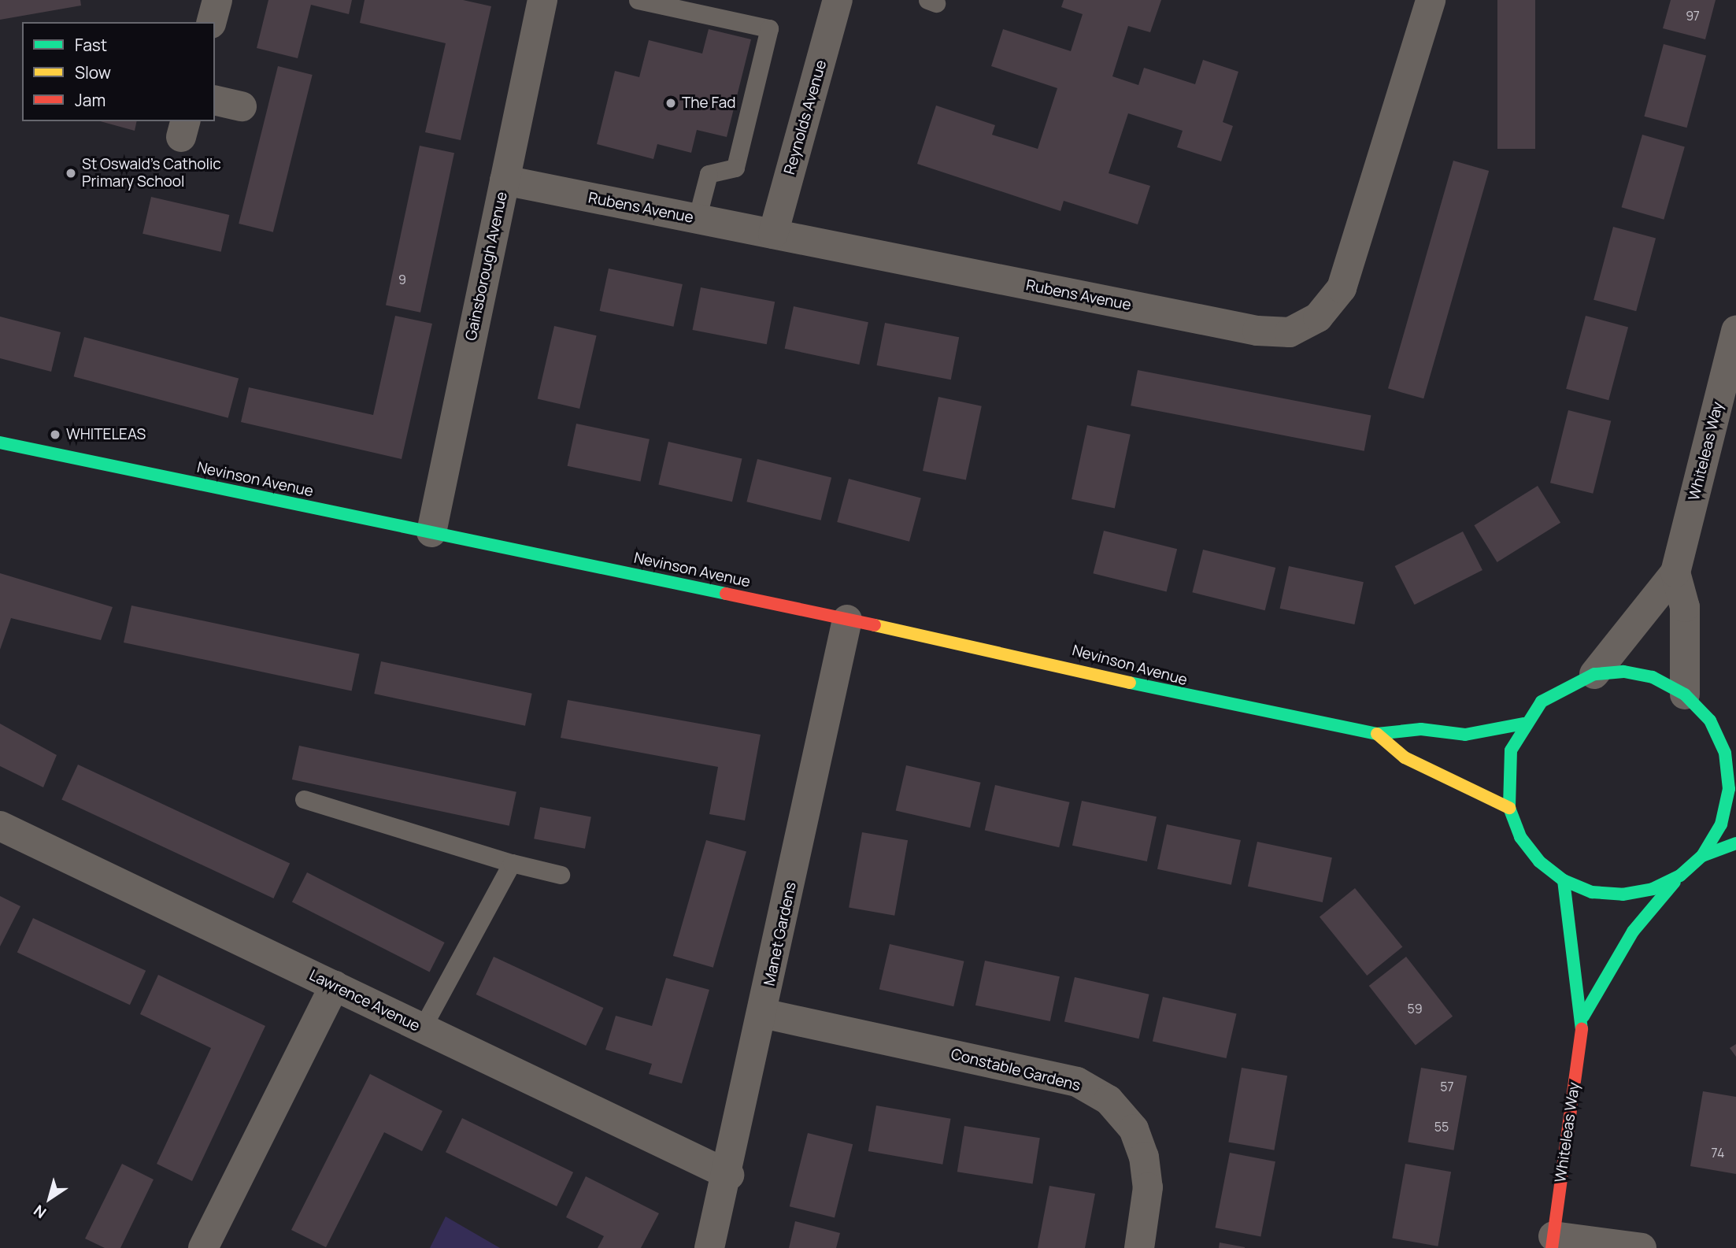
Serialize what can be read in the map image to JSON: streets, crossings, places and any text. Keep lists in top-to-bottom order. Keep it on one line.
{"streets":{"street":["Reynolds Avenue","Rubens Avenue","Gainsborough Avenue","Whiteleas Way","Nevinson Avenue","Manet Gardens","Lawrence Avenue","Constable Gardens"]},"crossings":[["Reynolds Avenue","Rubens Avenue"],["Rubens Avenue","Gainsborough Avenue"],["Gainsborough Avenue","Nevinson Avenue"],["Nevinson Avenue","Manet Gardens"],["Manet Gardens","Lawrence Avenue"],["Manet Gardens","Constable Gardens"]],"places":["The Fad","St Oswald's Catholic Primary School","WHITELEAS"],"house_numbers":["97","9","59","57","55","74"],"legend":["Fast","Slow","Jam"],"north":"bottom left"}
